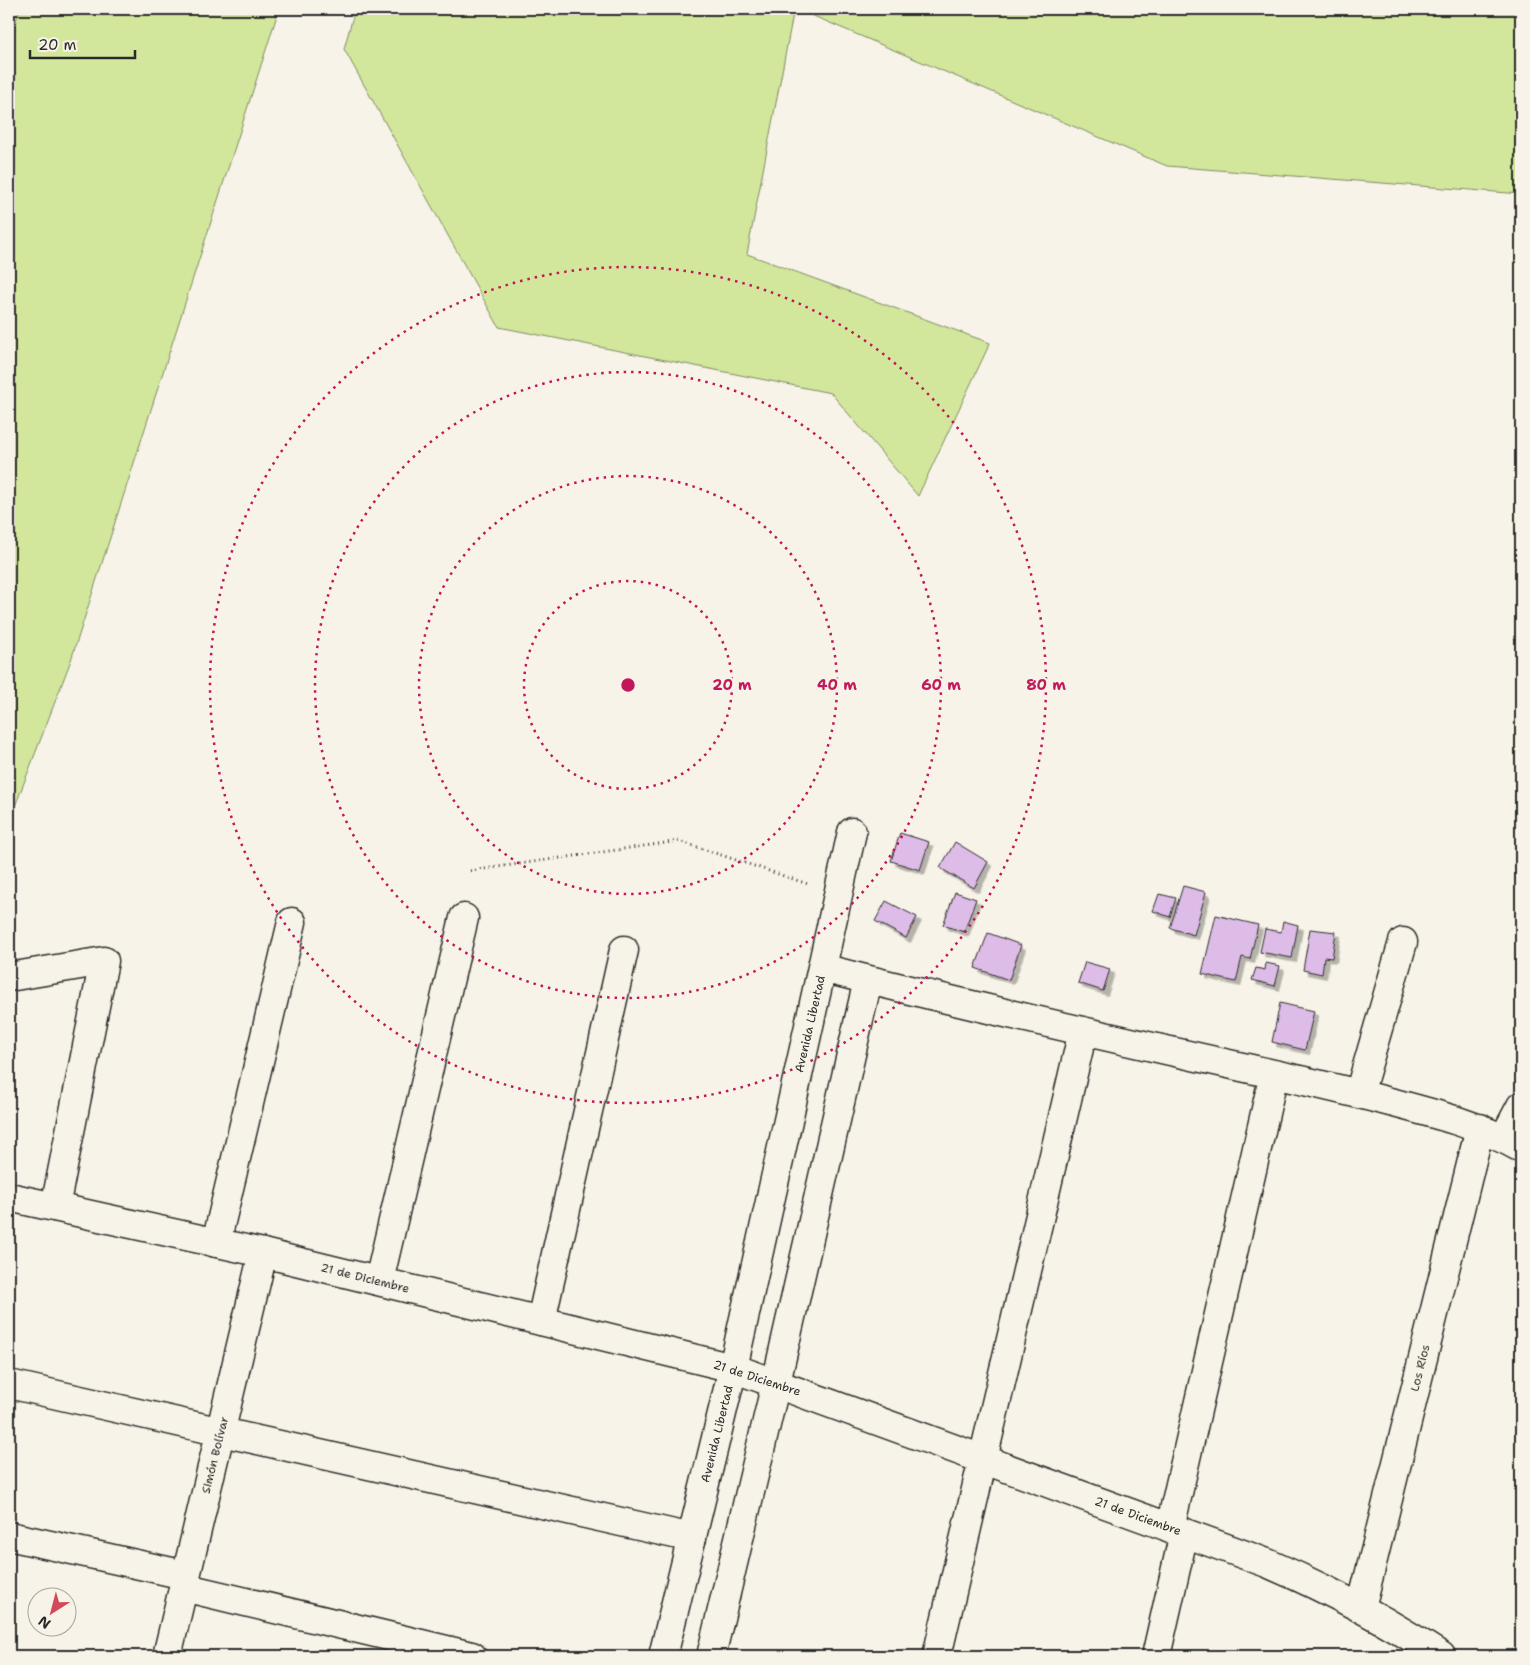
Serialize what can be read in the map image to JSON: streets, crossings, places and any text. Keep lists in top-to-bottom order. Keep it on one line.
{"streets":{"street":["Avenida Libertad","21 de Diciembre","Los Ríos","Simón Bolívar"]},"crossings":[["Avenida Libertad","21 de Diciembre"],["Avenida Libertad","Los Ríos"],["21 de Diciembre","Los Ríos"],["21 de Diciembre","Simón Bolívar"]],"scale_bar":"20 m","north":"bottom left","rings":["20 m","40 m","60 m","80 m"]}
